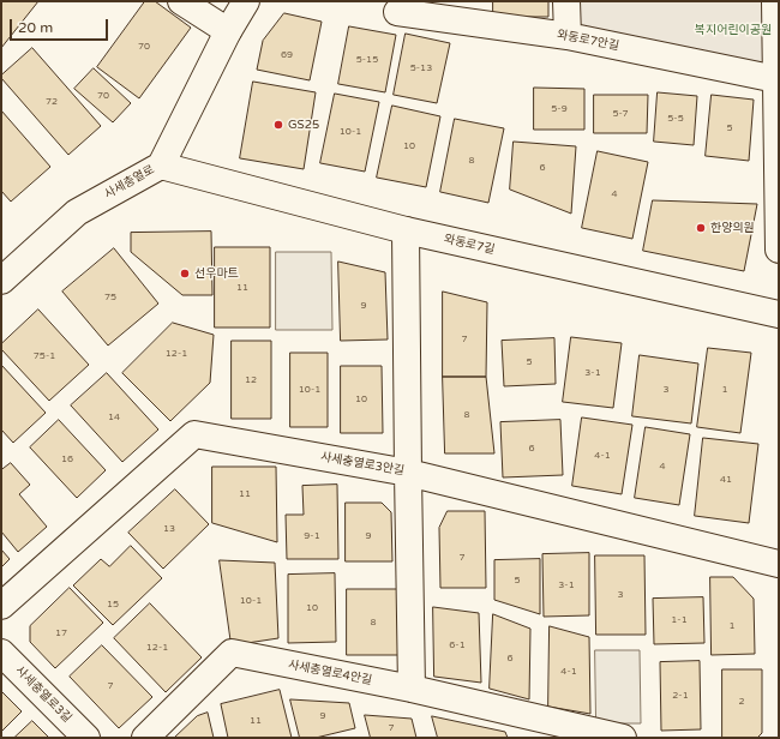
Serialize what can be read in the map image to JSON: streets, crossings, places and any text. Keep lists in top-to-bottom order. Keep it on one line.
{"streets":{"street":["와동로7안길","사세충열로","와동로7길","사세충열로3안길","사세충열로4안길","사세충열로3길"]},"crossings":[["사세충열로","와동로7길"]],"parks":["복지어린이공원"],"places":["GS25","한양의원","선우마트"],"house_numbers":["70","69","5-15","5-13","70","72","5-9","5-7","5-5","5","10-1","10","8","6","4","11","75","9","7","12-1","75-1","5","3-1","12","10-1","3","1","10","8","14","6","4-1","16","4","41","11","13","9-1","9","7","5","3-1","3","10-1","15","10","1-1","8","1","17","6-1","12-1","6","4-1","7","2-1","2","9","11","7"],"scale_bar":"20 m"}
